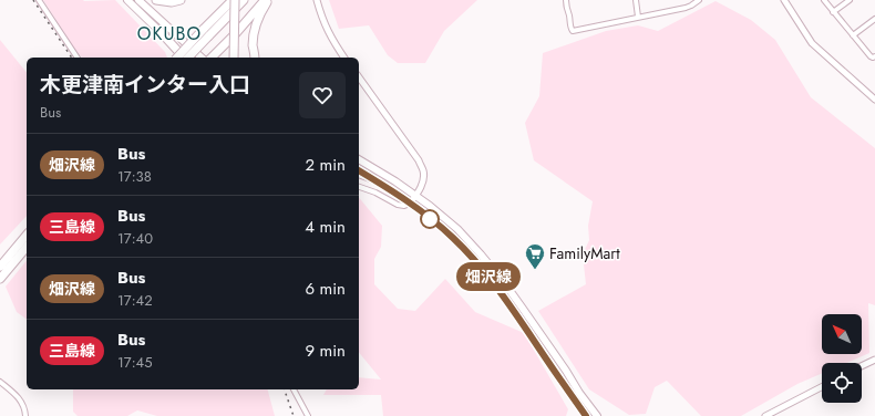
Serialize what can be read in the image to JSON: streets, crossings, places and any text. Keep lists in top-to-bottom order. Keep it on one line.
{"districts":["OKUBO"],"places":{"supermarket":["FamilyMart"]},"lines":["bus line 畑沢線"],"north":"top left","page":{"on_map":"畑沢線","heading":["木更津南インター入口","Bus"],"list":[{"mark":"畑沢線","name":"Bus","note":"17:38","value":"2 min"},{"mark":"三島線","name":"Bus","note":"17:40","value":"4 min"},{"mark":"畑沢線","name":"Bus","note":"17:42","value":"6 min"},{"mark":"三島線","name":"Bus","note":"17:45","value":"9 min"}]}}
